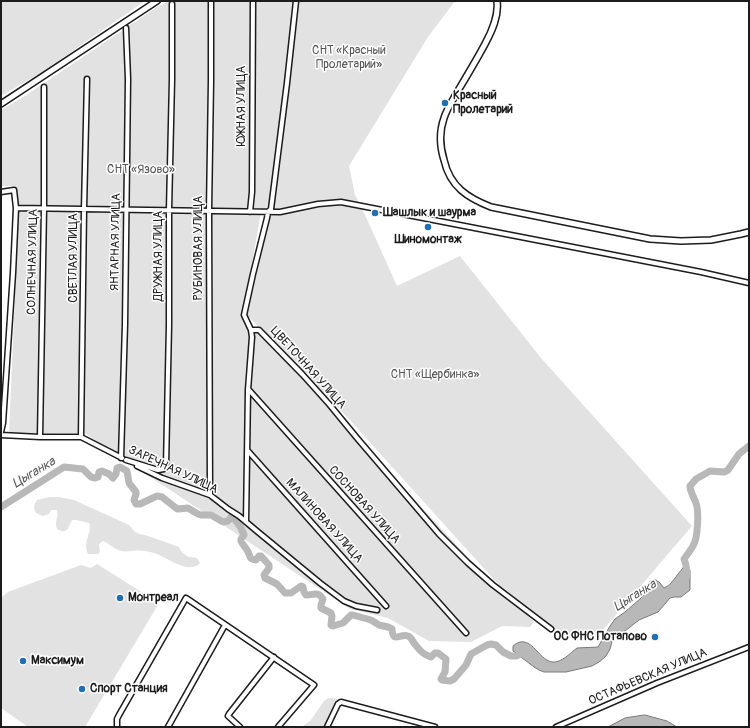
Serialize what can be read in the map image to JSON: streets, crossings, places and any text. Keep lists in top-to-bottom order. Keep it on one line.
{"streets":{"street":["ЮЖНАЯ УЛИЦА","ЯНТАРНАЯ УЛИЦА","РУБИНОВАЯ УЛИЦА","ДРУЖНАЯ УЛИЦА","СВЕТЛАЯ УЛИЦА","СОЛНЕЧНАЯ УЛИЦА","ЦВЕТОЧНАЯ УЛИЦА","ЗАРЕЧНАЯ УЛИЦА","СОСНОВАЯ УЛИЦА","МАЛИНОВАЯ УЛИЦА","ОСТАФЬЕВСКАЯ УЛИЦА"]},"crossings":[["ЯНТАРНАЯ УЛИЦА","ЗАРЕЧНАЯ УЛИЦА"],["РУБИНОВАЯ УЛИЦА","ЗАРЕЧНАЯ УЛИЦА"],["ДРУЖНАЯ УЛИЦА","ЗАРЕЧНАЯ УЛИЦА"],["СВЕТЛАЯ УЛИЦА","ЗАРЕЧНАЯ УЛИЦА"]],"water":["Цыганка"],"parks":["СНТ «Красный Пролетарий»","СНТ «Язово»","СНТ «Щербинка»"],"places":["Красный Пролетарий","Шашлык и шаурма","Шиномонтаж","Монтреал","ОС ФНС Потапово","Максимум","Спорт Станция"]}
